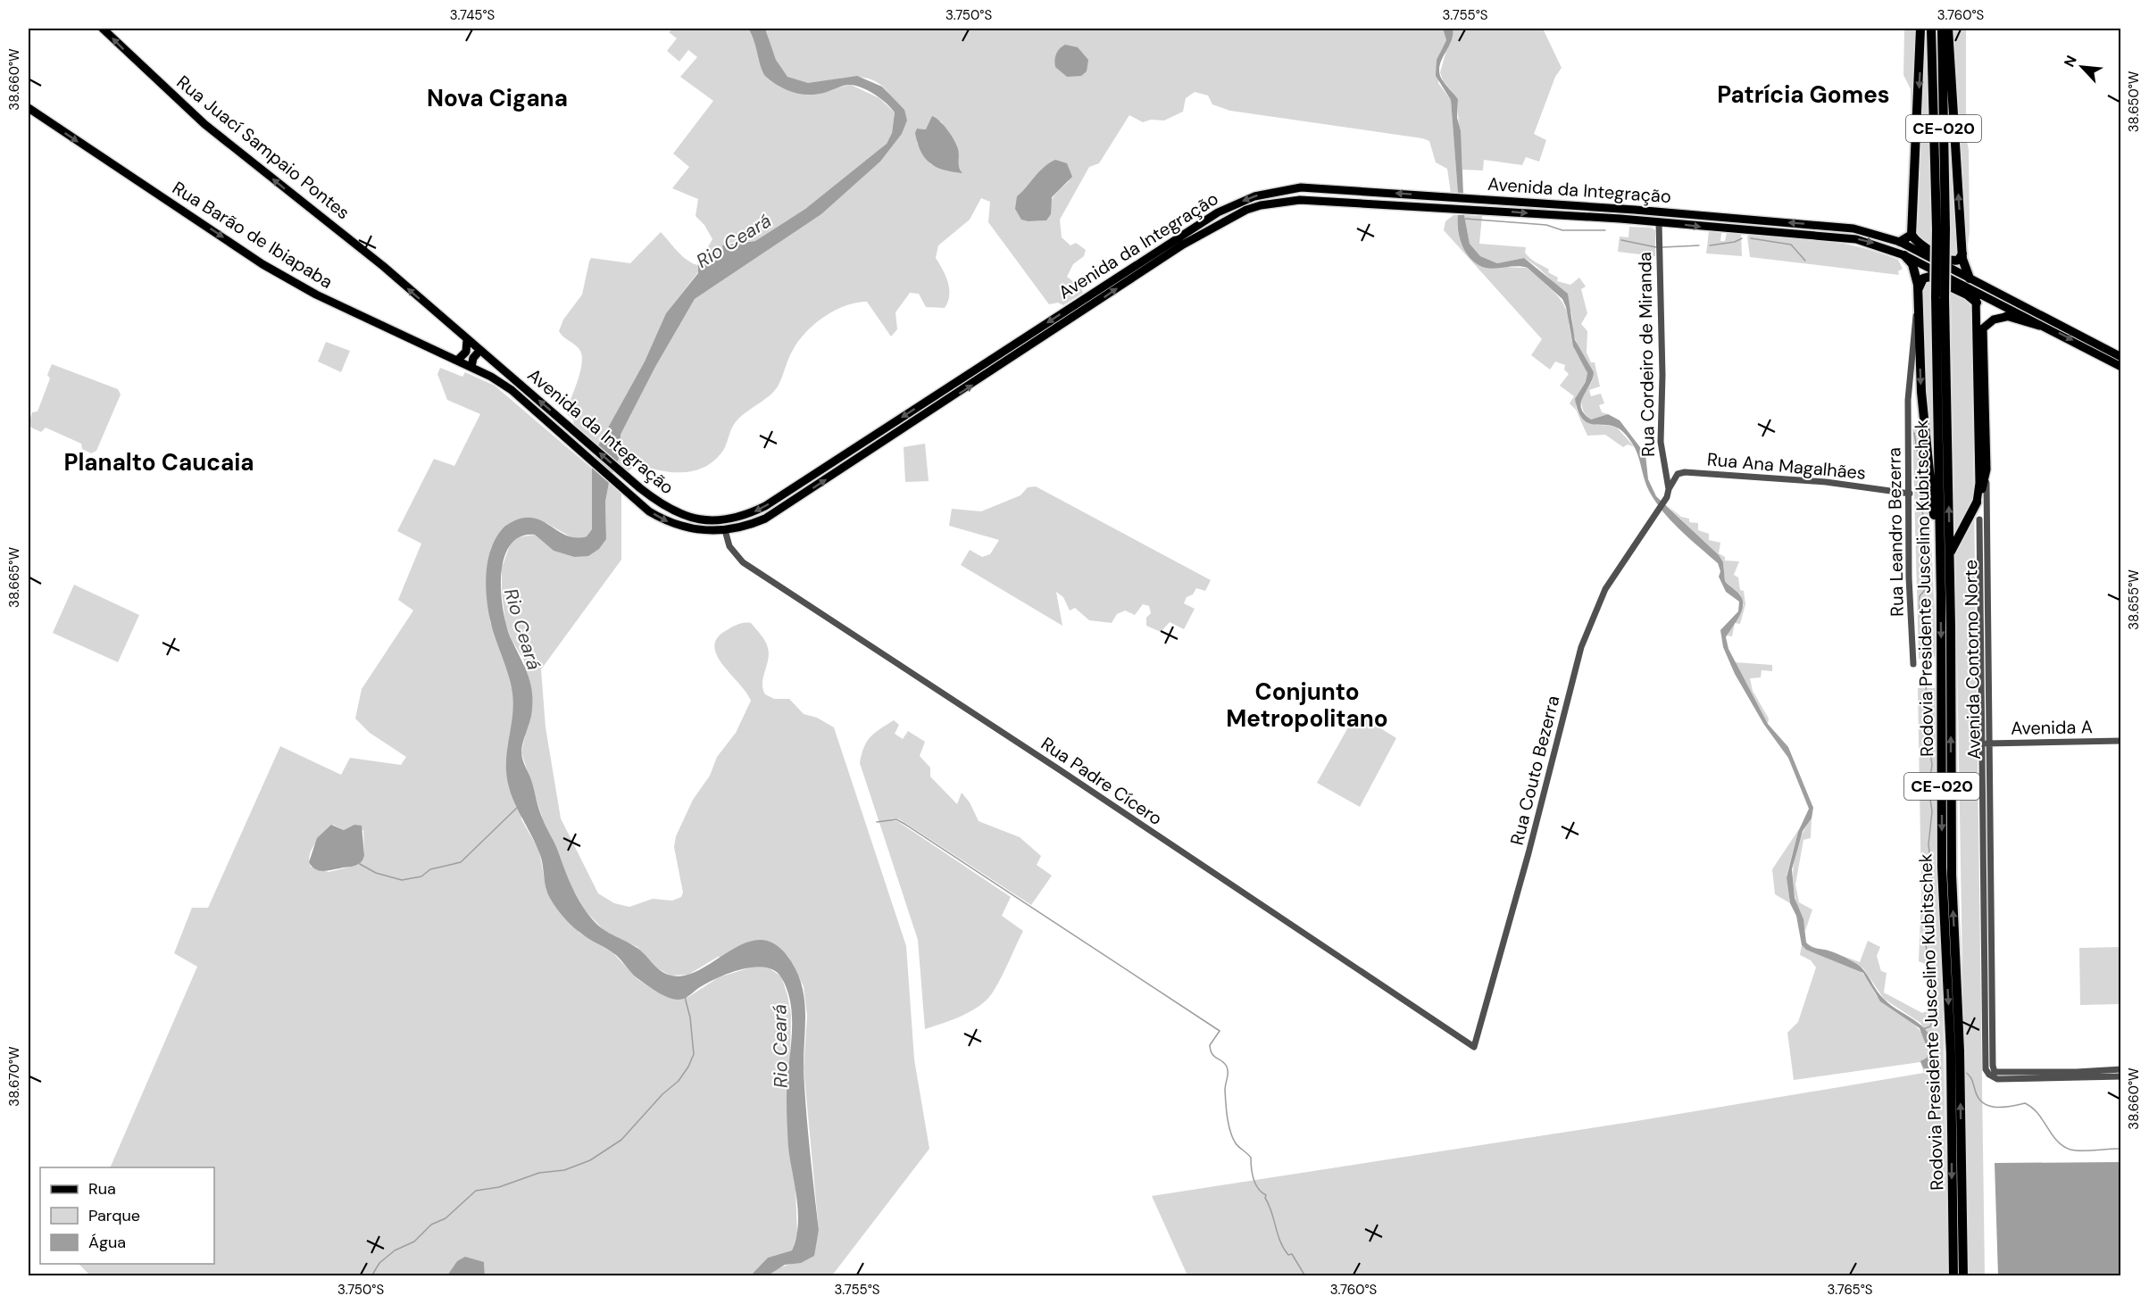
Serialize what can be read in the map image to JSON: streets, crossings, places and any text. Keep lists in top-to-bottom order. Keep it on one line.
{"streets":{"highway":["CE-020","Rodovia Presidente Juscelino Kubitschek"],"main road":["Rua Juací Sampaio Pontes","Avenida da Integração","Rua Barão de Ibiapaba"],"street":["Rua Cordeiro de Miranda","Rua Ana Magalhães","Rua Leandro Bezerra","Avenida Contorno Norte","Avenida A","Rua Couto Bezerra","Rua Padre Cícero"]},"crossings":[["Rua Juací Sampaio Pontes","Avenida da Integração"],["Avenida da Integração","Rua Barão de Ibiapaba"],["Avenida da Integração","Rua Cordeiro de Miranda"],["Avenida da Integração","Rua Padre Cícero"],["Rua Cordeiro de Miranda","Rua Ana Magalhães"],["Rua Cordeiro de Miranda","Rua Couto Bezerra"],["Rua Ana Magalhães","Rua Leandro Bezerra"],["Avenida Contorno Norte","Avenida A"],["Rua Couto Bezerra","Rua Padre Cícero"]],"one_way":["Rua Juací Sampaio Pontes","Rua Barão de Ibiapaba"],"districts":["Patrícia Gomes","Nova Cigana","Planalto Caucaia","Conjunto Metropolitano"],"water":["Rio Ceará"],"legend":["Rua","Parque","Água"],"north":"top left","coordinates":["3.745°S","3.750°S","3.755°S","3.760°S","38.660°W","38.650°W","38.665°W","38.655°W","38.670°W","3.765°S"]}
